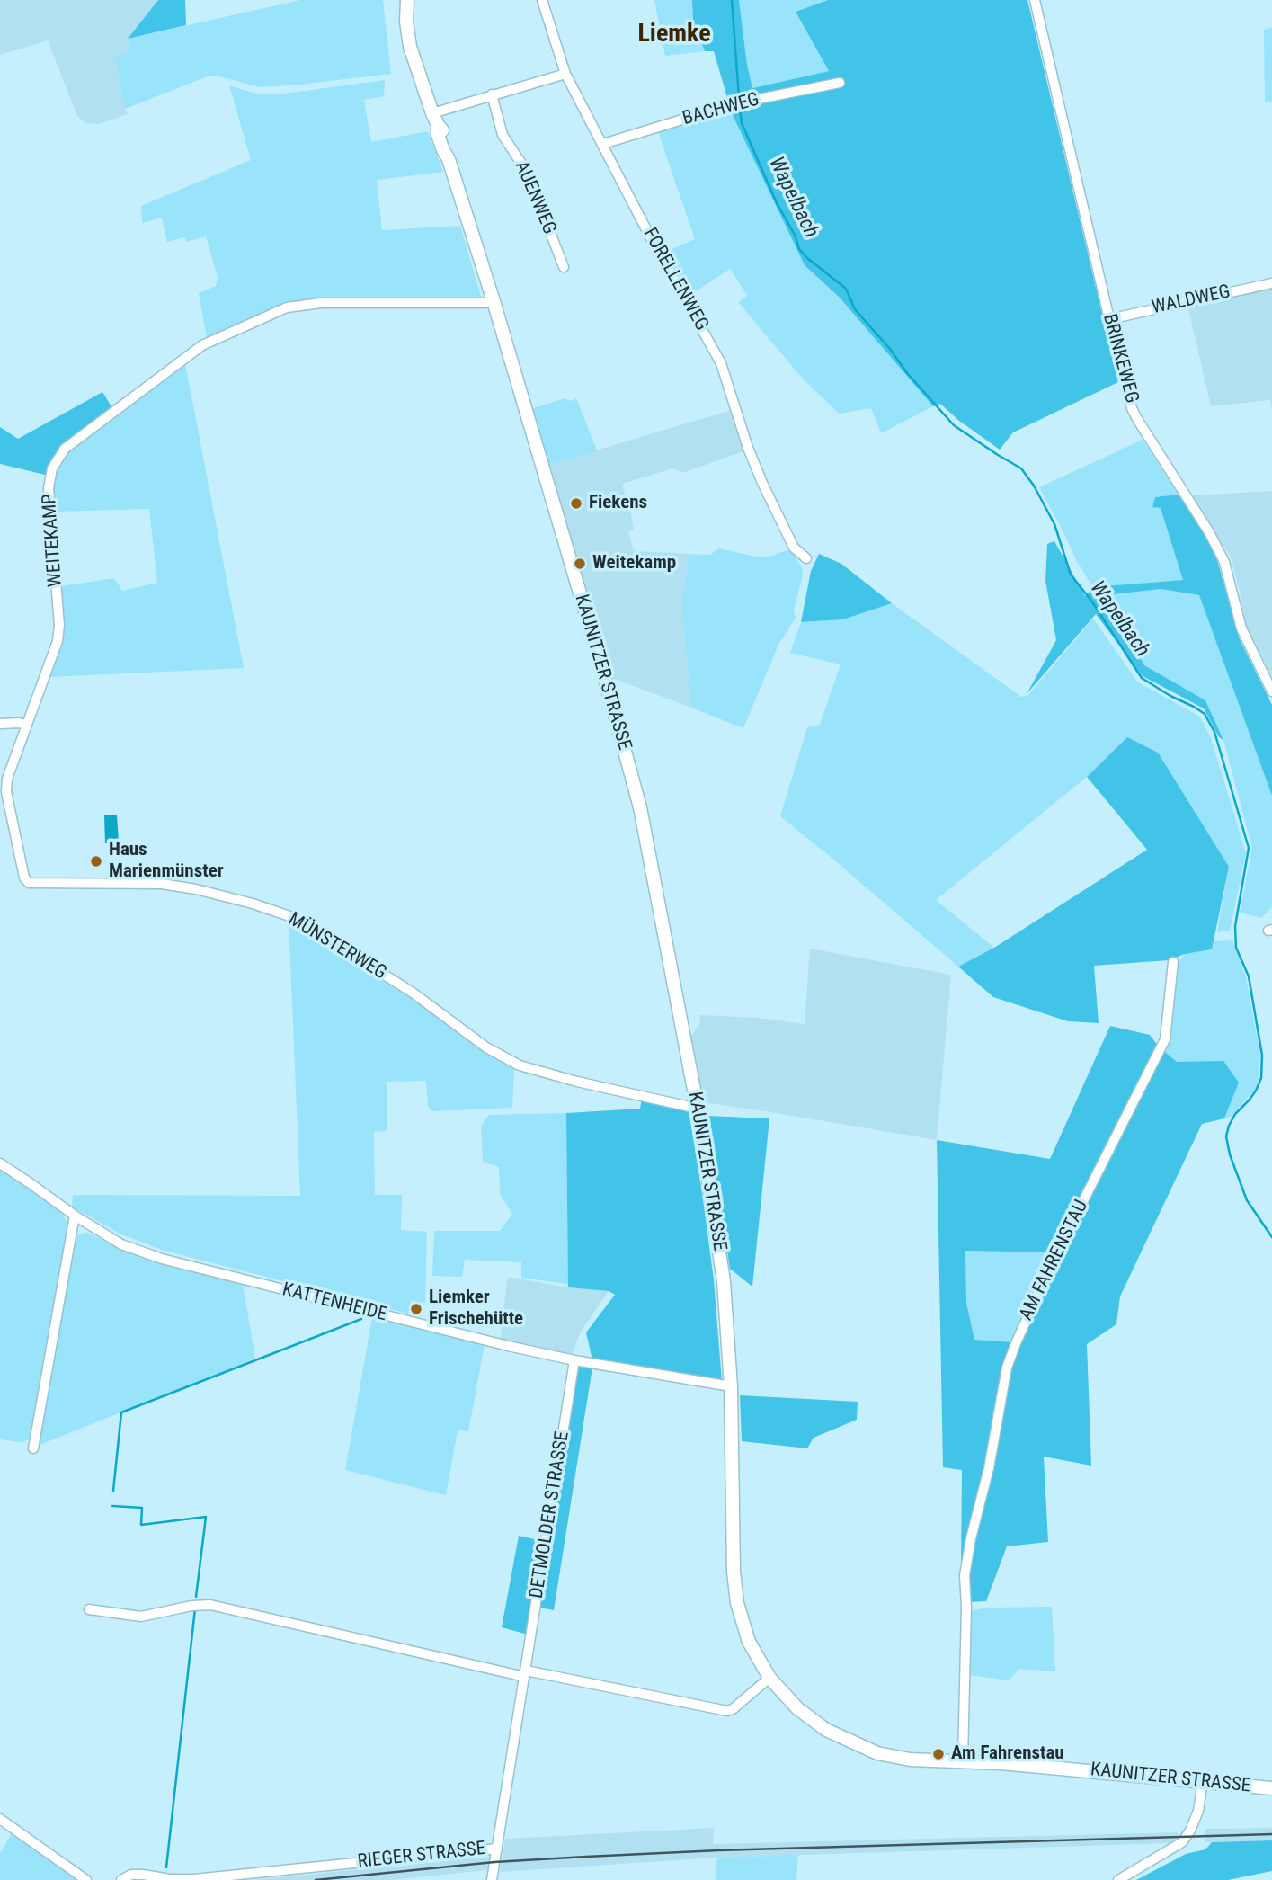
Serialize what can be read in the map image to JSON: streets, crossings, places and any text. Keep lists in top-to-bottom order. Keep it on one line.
{"streets":{"street":["BACHWEG","AUENWEG","FORELLENWEG","WALDWEG","BRINKEWEG","WEITEKAMP","KAUNITZER STRASSE","MÜNSTERWEG","AM FAHRENSTAU","KATTENHEIDE","DETMOLDER STRASSE","RIEGER STRASSE"]},"crossings":[["BACHWEG","FORELLENWEG"],["WALDWEG","BRINKEWEG"],["WEITEKAMP","KAUNITZER STRASSE"],["WEITEKAMP","MÜNSTERWEG"],["KAUNITZER STRASSE","MÜNSTERWEG"],["KAUNITZER STRASSE","AM FAHRENSTAU"],["KAUNITZER STRASSE","KATTENHEIDE"],["KATTENHEIDE","DETMOLDER STRASSE"],["DETMOLDER STRASSE","RIEGER STRASSE"]],"districts":["Liemke"],"water":["Wapelbach"],"places":["Fiekens","Weitekamp","Haus Marienmünster","Liemker Frischehütte","Am Fahrenstau"]}
